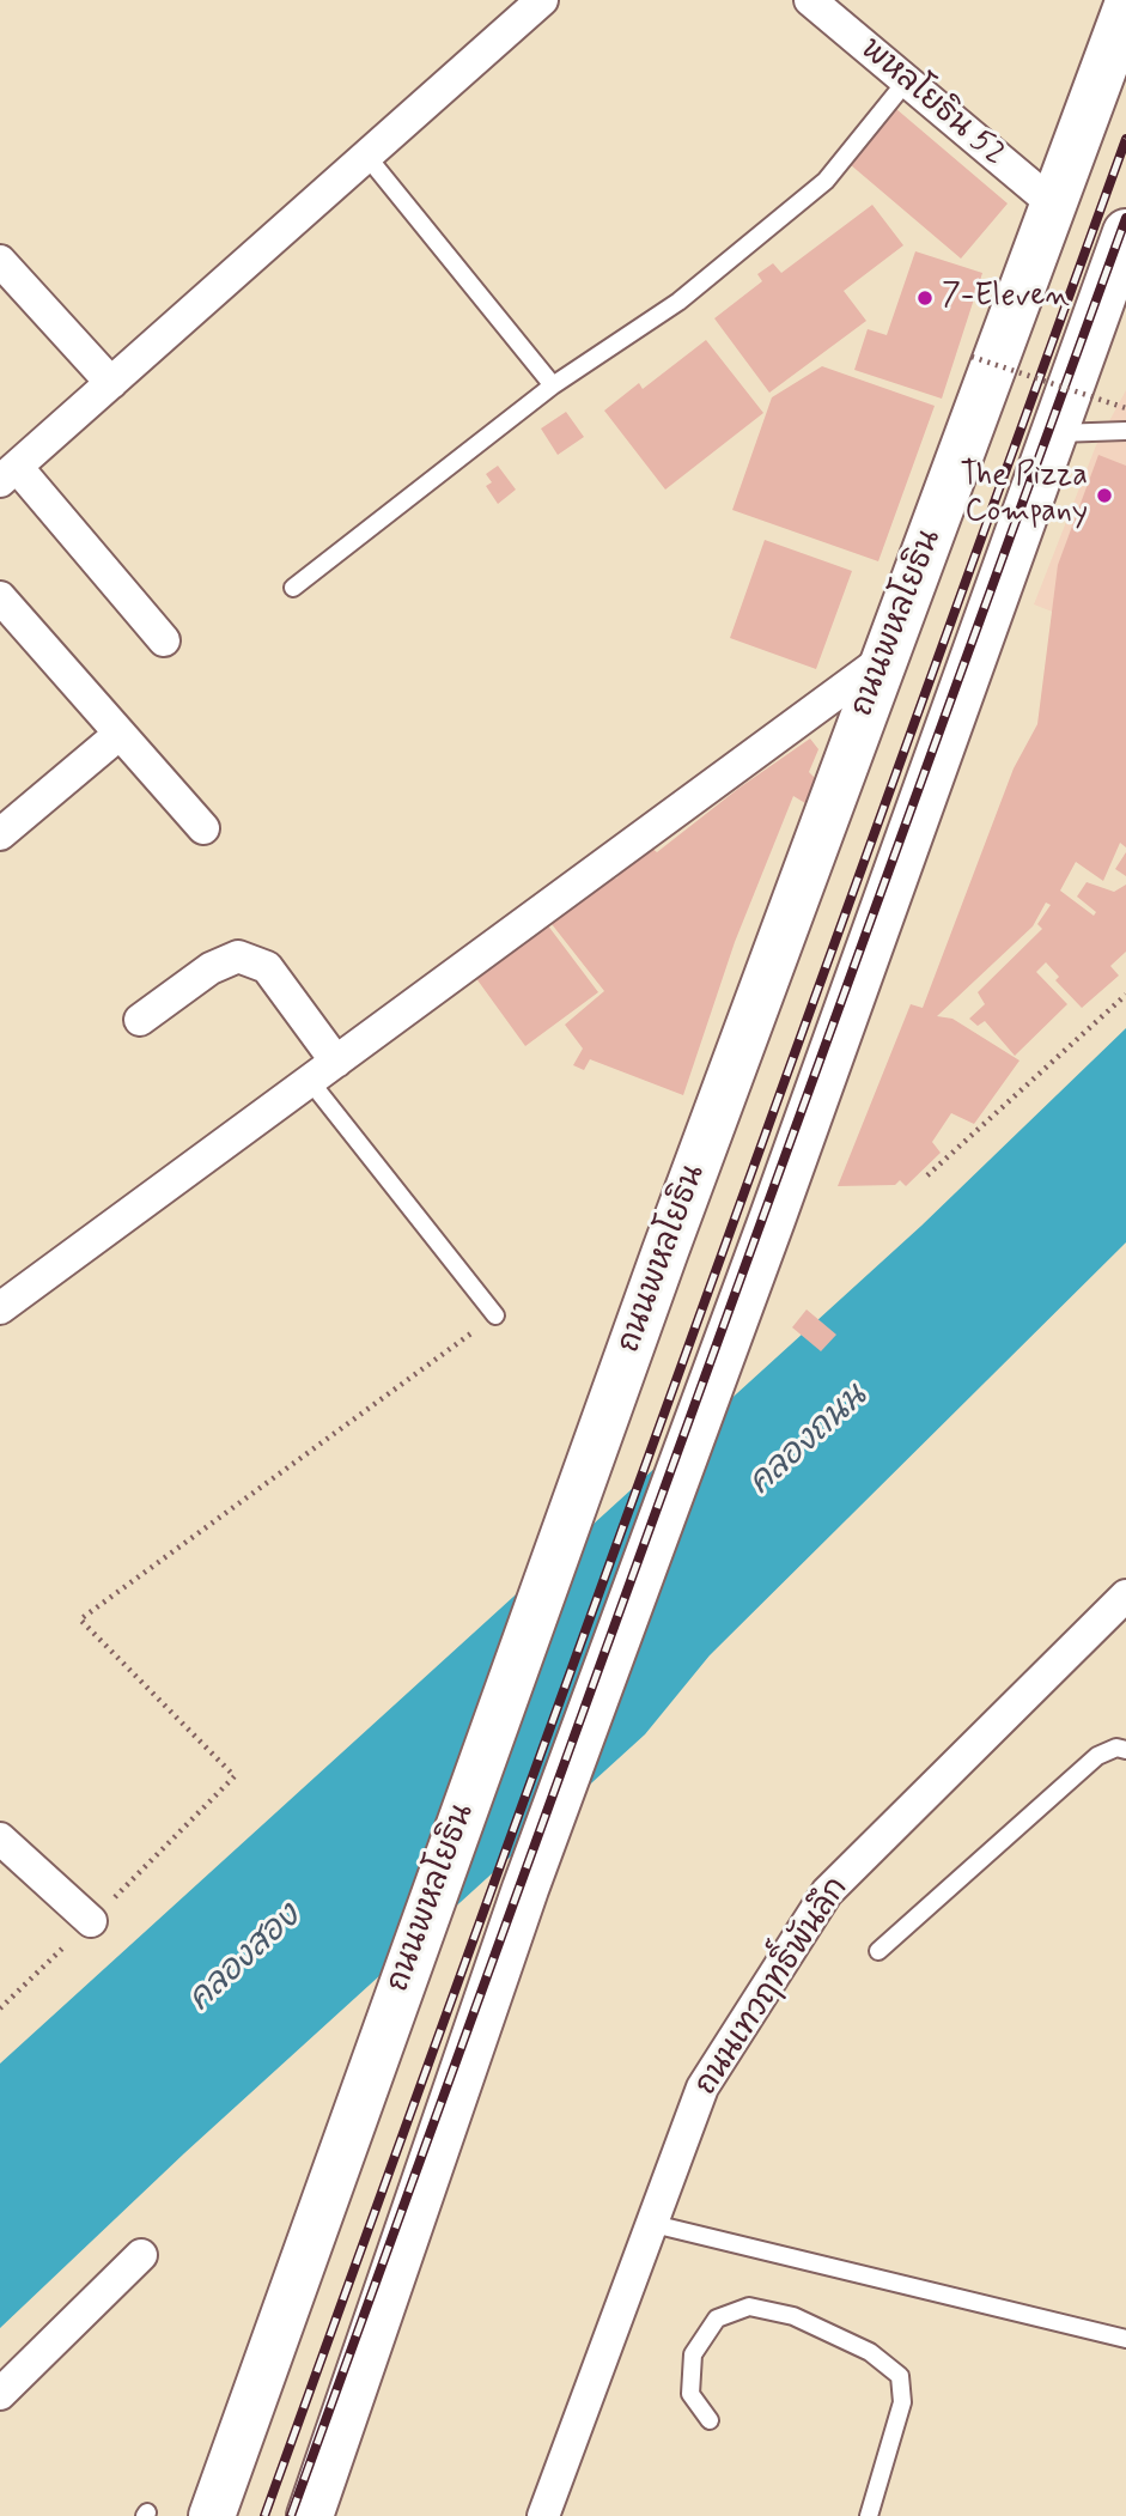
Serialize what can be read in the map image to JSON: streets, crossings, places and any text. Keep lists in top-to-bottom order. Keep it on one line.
{"streets":{"main road":["ถนนพหลโยธิน"],"street":["พหลโยธิน 52","ถนนเทวฤทธิ์พันลึก"]},"crossings":[["พหลโยธิน 52","ถนนพหลโยธิน"]],"water":["คลองถนน","คลองสอง"],"places":["7-Eleven","The Pizza Company"]}
